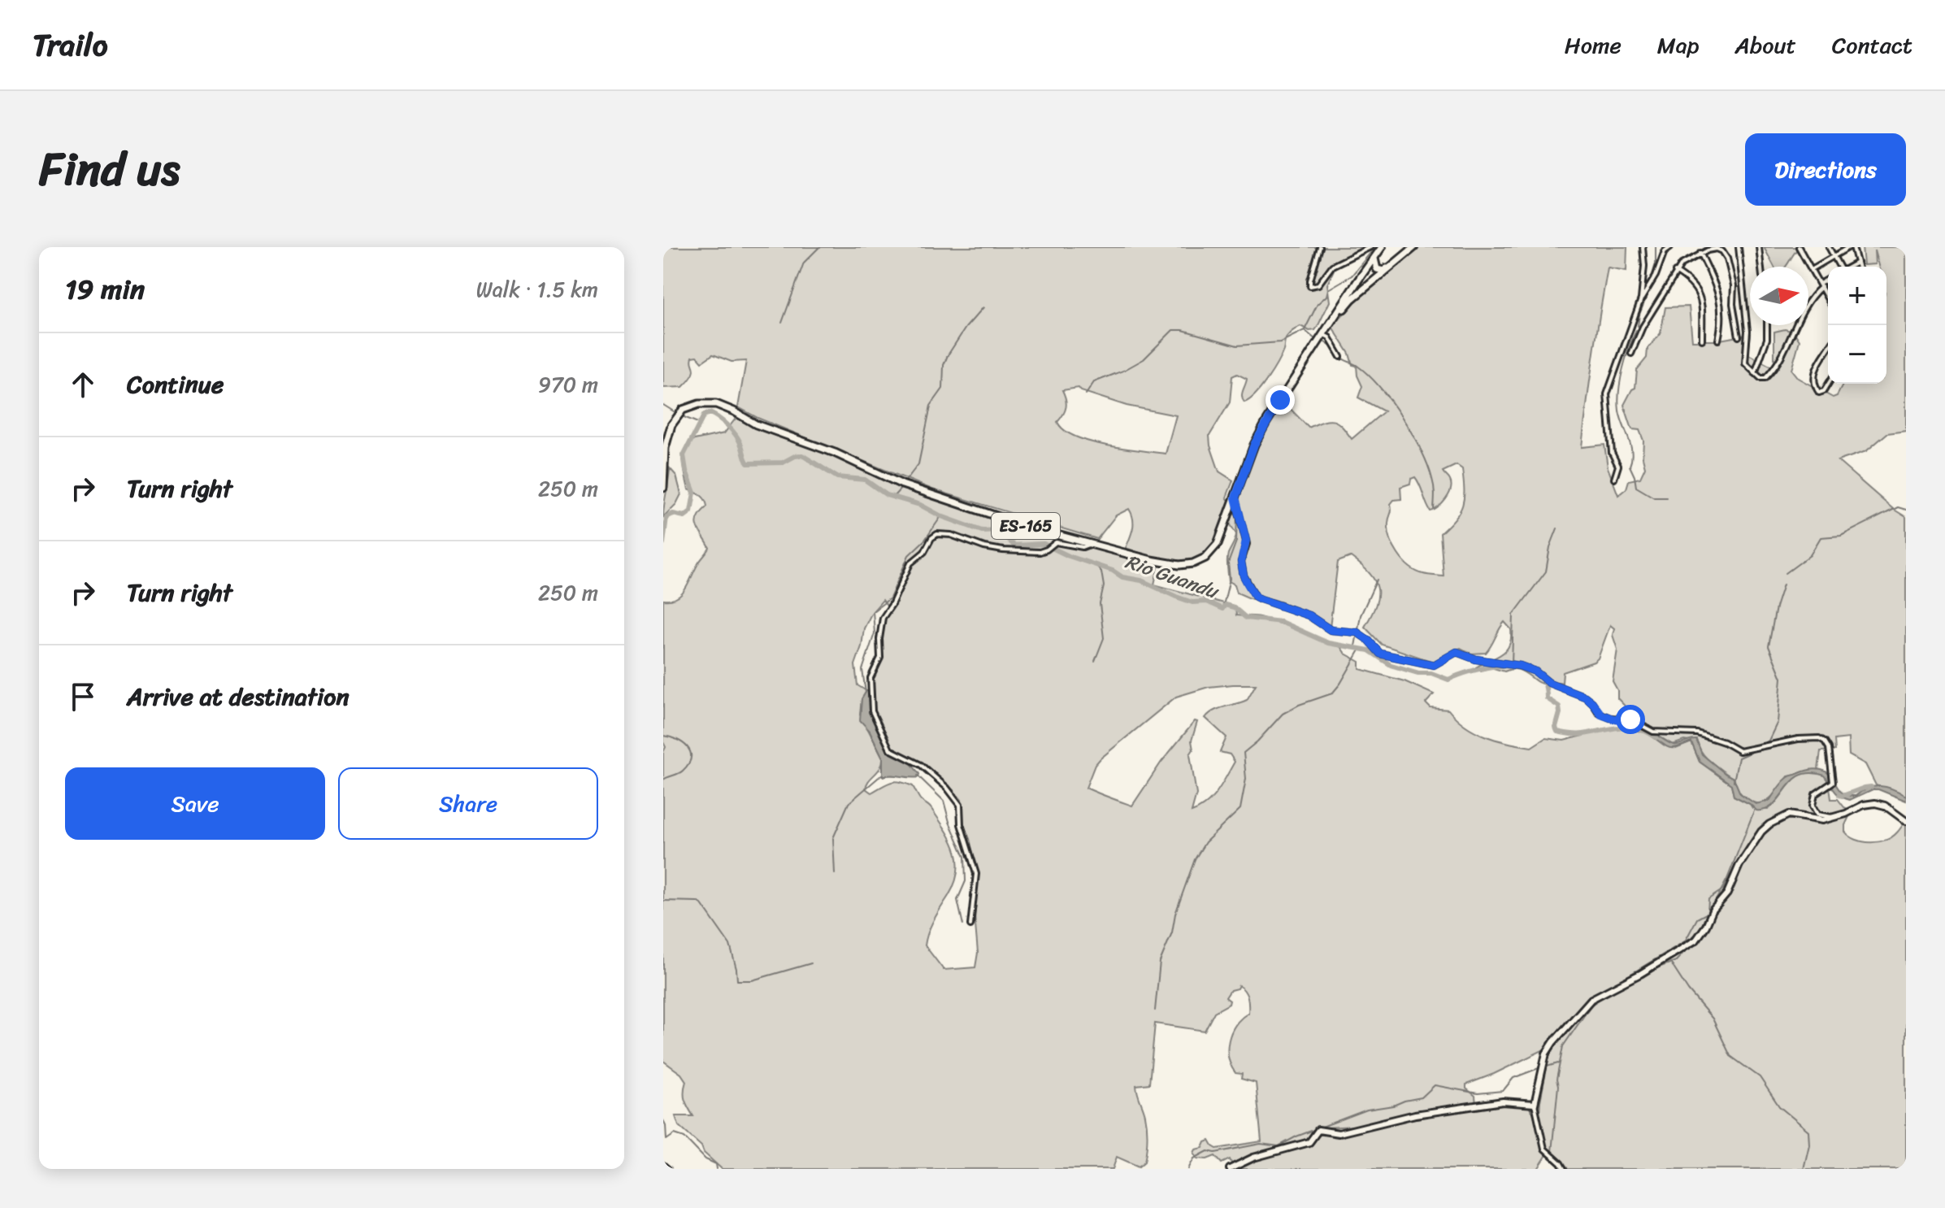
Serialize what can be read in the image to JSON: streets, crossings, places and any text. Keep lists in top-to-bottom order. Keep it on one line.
{"streets":{"main road":["ES-165"]},"water":["Rio Guandu"],"north":"right","page":{"header":"Trailo","nav":["Home","Map","About","Contact"],"title":"Find us","buttons":["Directions",["Save","Share"]],"heading":["19 min","Walk · 1.5 km"],"map_buttons":["+","−"],"list":[["Continue","970 m"],["Turn right","250 m"],["Turn right","250 m"],"Arrive at destination"]}}
